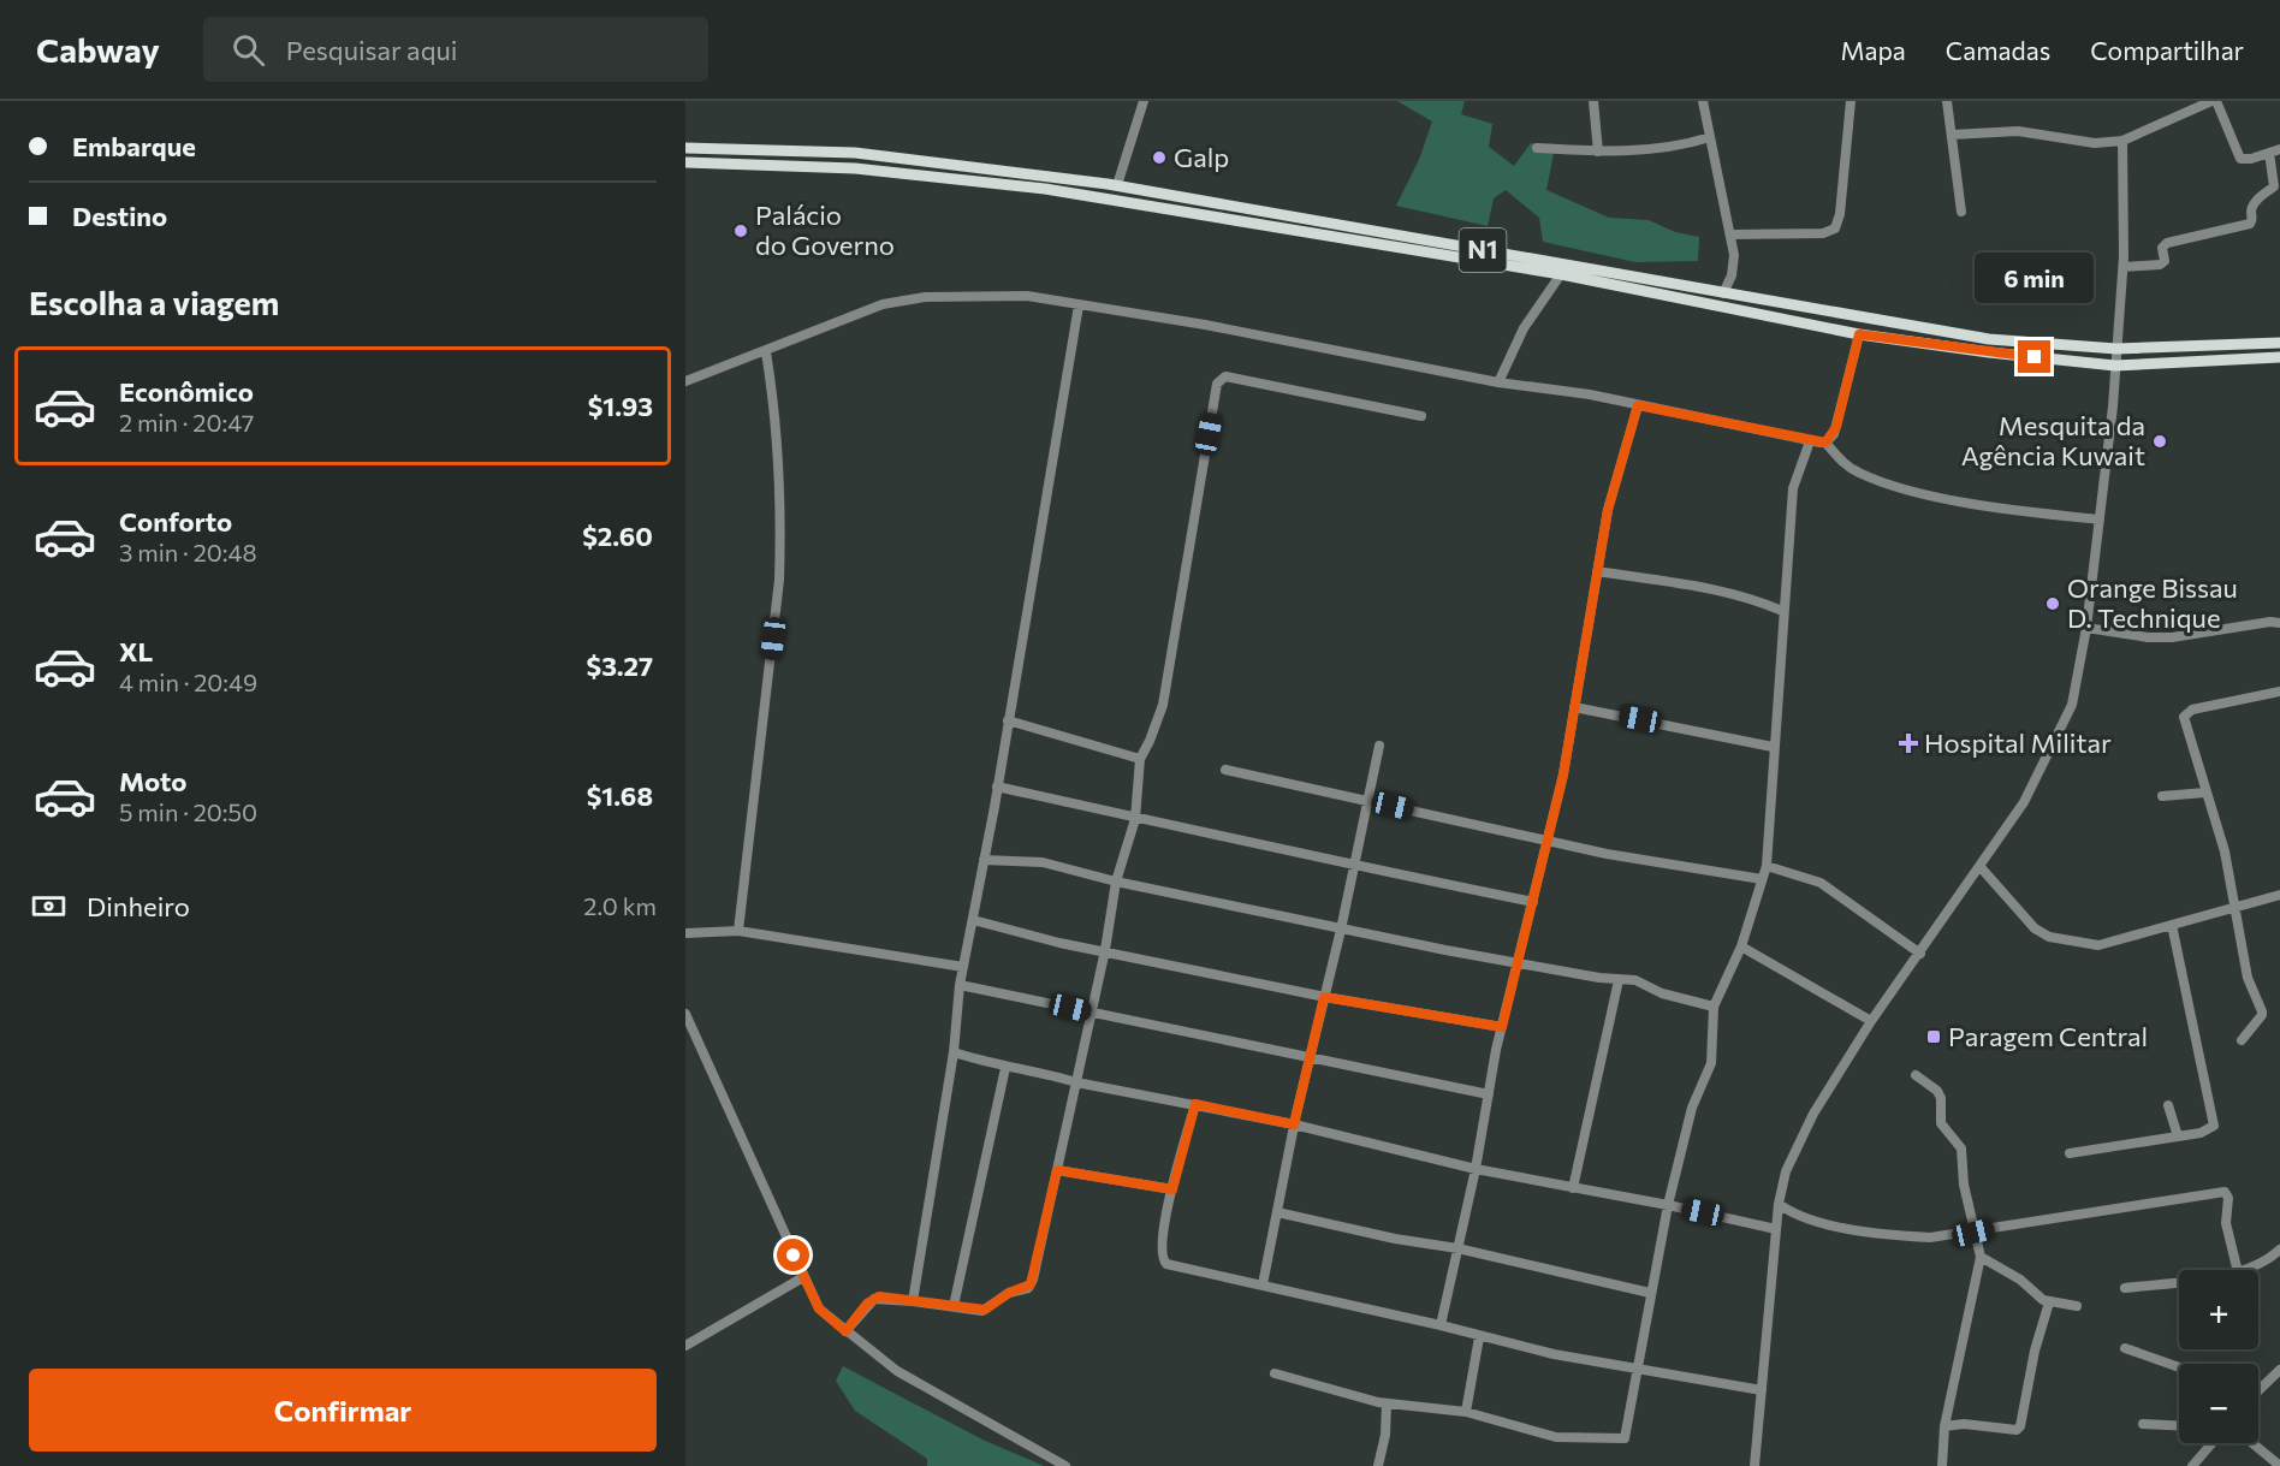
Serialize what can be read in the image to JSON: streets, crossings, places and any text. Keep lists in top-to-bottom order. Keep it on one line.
{"streets":{"main road":["N1"]},"places":{"other":["Galp","Palácio do Governo","Mesquita da Agência Kuwait","Orange Bissau D. Technique"],"health":["Hospital Militar"],"transit":["Paragem Central"]},"page":{"header":"Cabway","search":"Pesquisar aqui","nav":["Mapa","Camadas","Compartilhar"],"banner":["Embarque","Destino"],"bubble":"6 min","heading":"Escolha a viagem","list":[{"name":"Econômico","note":"2 min · 20:47","value":"$1.93"},{"name":"Conforto","note":"3 min · 20:48","value":"$2.60"},{"name":"XL","note":"4 min · 20:49","value":"$3.27"},{"name":"Moto","note":"5 min · 20:50","value":"$1.68"}],"pay":["Dinheiro","2.0 km"],"map_buttons":["+","−"],"buttons":"Confirmar"}}
